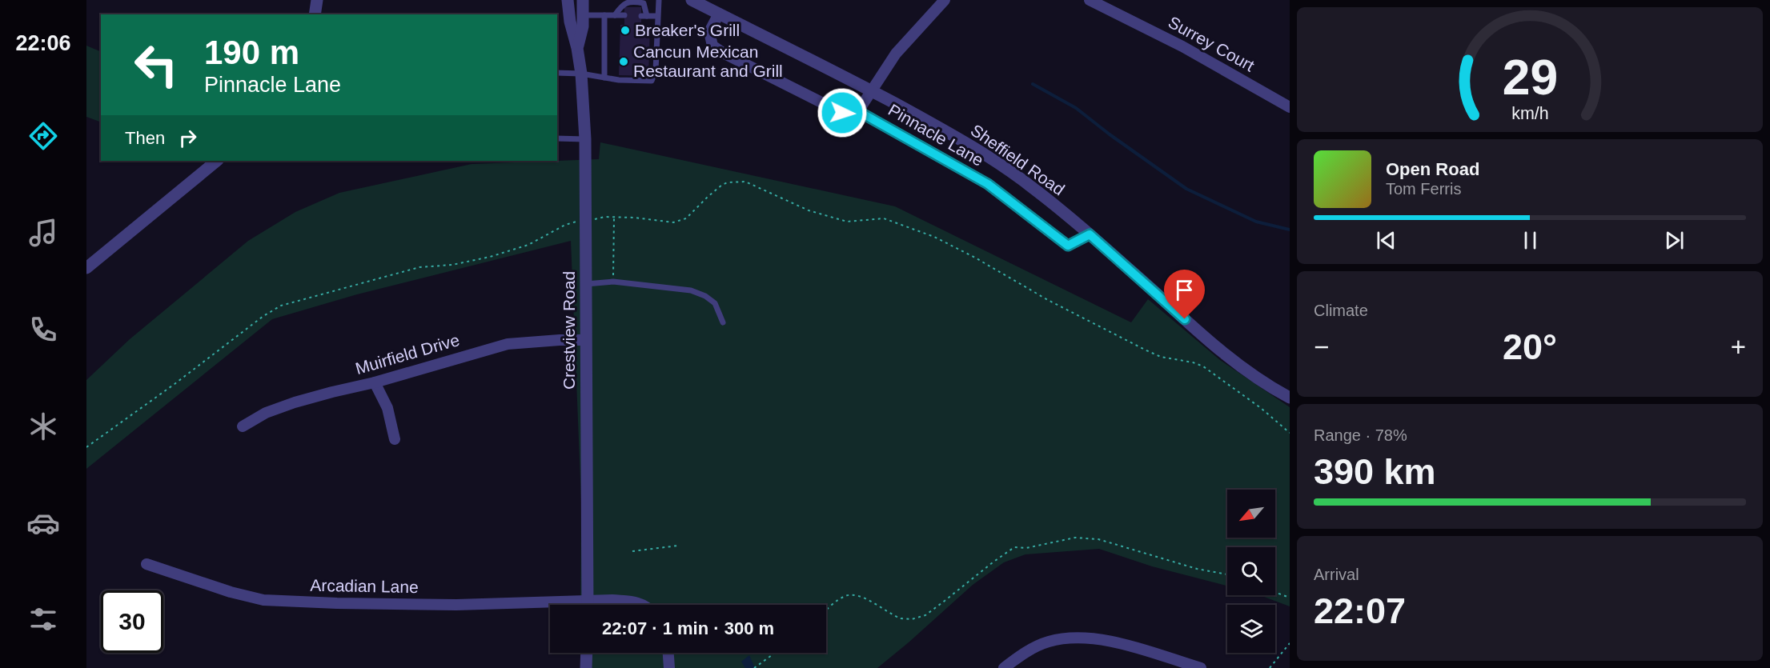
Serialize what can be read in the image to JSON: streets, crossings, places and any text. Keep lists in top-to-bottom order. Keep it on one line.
{"streets":{"street":["Surrey Court","Pinnacle Lane","Sheffield Road","Crestview Road","Muirfield Drive","Arcadian Lane"]},"crossings":[["Pinnacle Lane","Sheffield Road"],["Crestview Road","Muirfield Drive"]],"places":["Breaker's Grill","Cancun Mexican Restaurant and Grill"],"north":"bottom left","page":{"tabs":"22:06","turn":["190 m","Pinnacle Lane"],"then":"Then","song":["Open Road","Tom Ferris"],"tile":["Climate",["Range · 78%","390 km"],["Arrival","22:07"]],"heat":["−","20°","+"],"limit":"30","trip":"22:07 · 1 min · 300 m","gauge":["29","km/h"]}}
